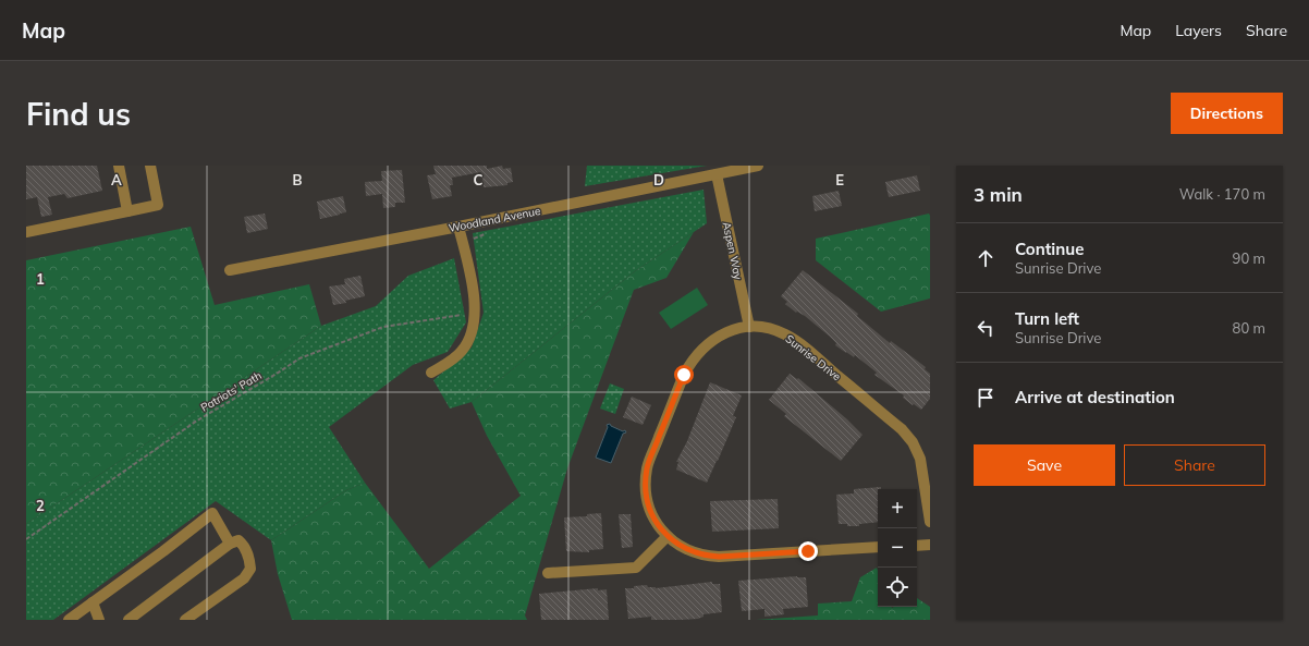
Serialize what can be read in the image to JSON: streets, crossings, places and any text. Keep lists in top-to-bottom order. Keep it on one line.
{"streets":{"street":["Woodland Avenue","Aspen Way","Sunrise Drive"],"path":["Patriots' Path"]},"crossings":[["Woodland Avenue","Aspen Way"],["Aspen Way","Sunrise Drive"]],"page":{"header":"Map","nav":["Map","Layers","Share"],"buttons":["Directions",["Save","Share"]],"title":"Find us","heading":["3 min","Walk · 170 m"],"list":[["Continue","Sunrise Drive","90 m"],["Turn left","Sunrise Drive","80 m"],"Arrive at destination"],"map_buttons":["+","−"]},"grid":{"columns":["A","B","C","D","E"],"rows":["1","2"]}}
